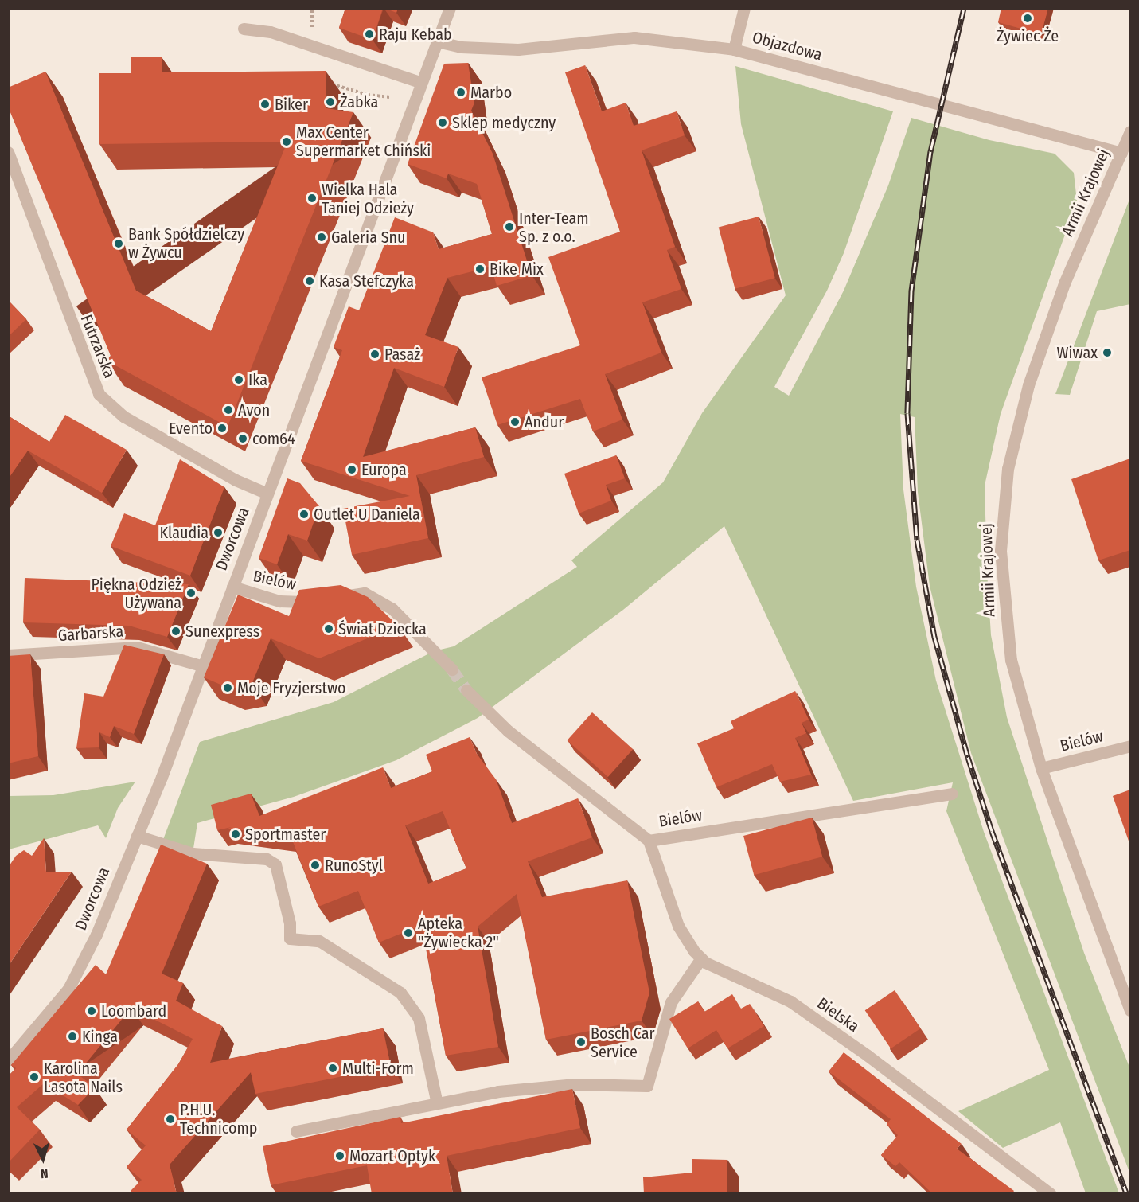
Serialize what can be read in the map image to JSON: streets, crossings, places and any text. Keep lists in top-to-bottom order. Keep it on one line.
{"streets":{"street":["Objazdowa","Armii Krajowej","Futrzarska","Dworcowa","Bielów","Garbarska","Bielska"]},"crossings":[["Objazdowa","Armii Krajowej"],["Objazdowa","Dworcowa"],["Armii Krajowej","Bielów"],["Futrzarska","Dworcowa"],["Dworcowa","Bielów"],["Dworcowa","Garbarska"],["Bielów","Bielska"]],"places":["Żywiec Że","Raju Kebab","Marbo","Żabka","Biker","Sklep medyczny","Max Center Supermarket Chiński","Wielka Hala Taniej Odzieży","Inter-Team Sp. z o.o.","Galeria Snu","Bank Spółdzielczy w Żywcu","Bike Mix","Kasa Stefczyka","Wiwax","Pasaż","Ika","Avon","Andur","Evento","com64","Europa","Outlet U Daniela","Klaudia","Piękna Odzież Używana","Świat Dziecka","Sunexpress","Moje Fryzjerstwo","Sportmaster","RunoStyl","Apteka \"Żywiecka 2\"","Loombard","Kinga","Bosch Car Service","Multi-Form","Karolina Lasota Nails","P.H.U. Technicomp","Mozart Optyk"],"north":"bottom"}
